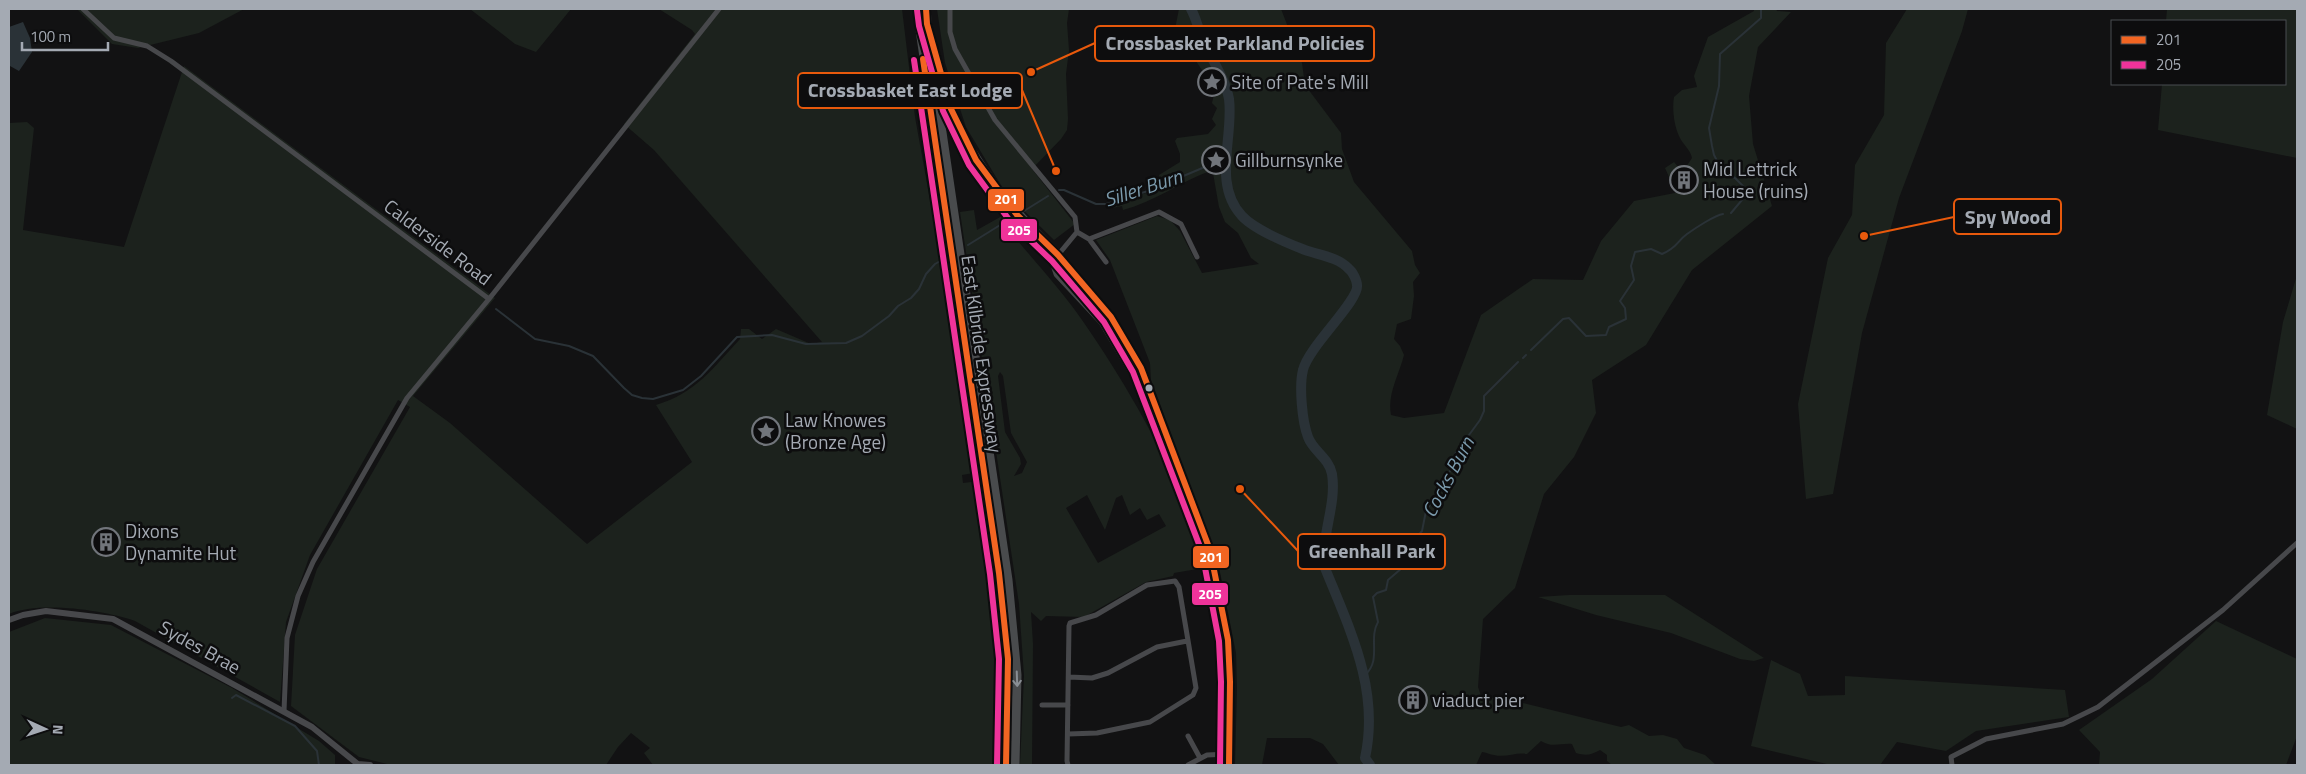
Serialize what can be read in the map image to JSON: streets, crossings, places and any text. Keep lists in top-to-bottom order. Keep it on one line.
{"streets":{"highway":["East Kilbride Expressway"],"street":["Calderside Road","Sydes Brae"]},"crossings":[["Calderside Road","Sydes Brae"]],"water":["Siller Burn","Cocks Burn"],"places":{"other":["Crossbasket Parkland Policies","Crossbasket East Lodge","Spy Wood","Greenhall Park"],"place":["Site of Pate's Mill","Gillburnsynke","Law Knowes (Bronze Age)"],"building":["Mid Lettrick House (ruins)","Dixons Dynamite Hut","viaduct pier"]},"lines":["transit line 201","transit line 205"],"legend":["201","205"],"scale_bar":"100 m","north":"right"}
